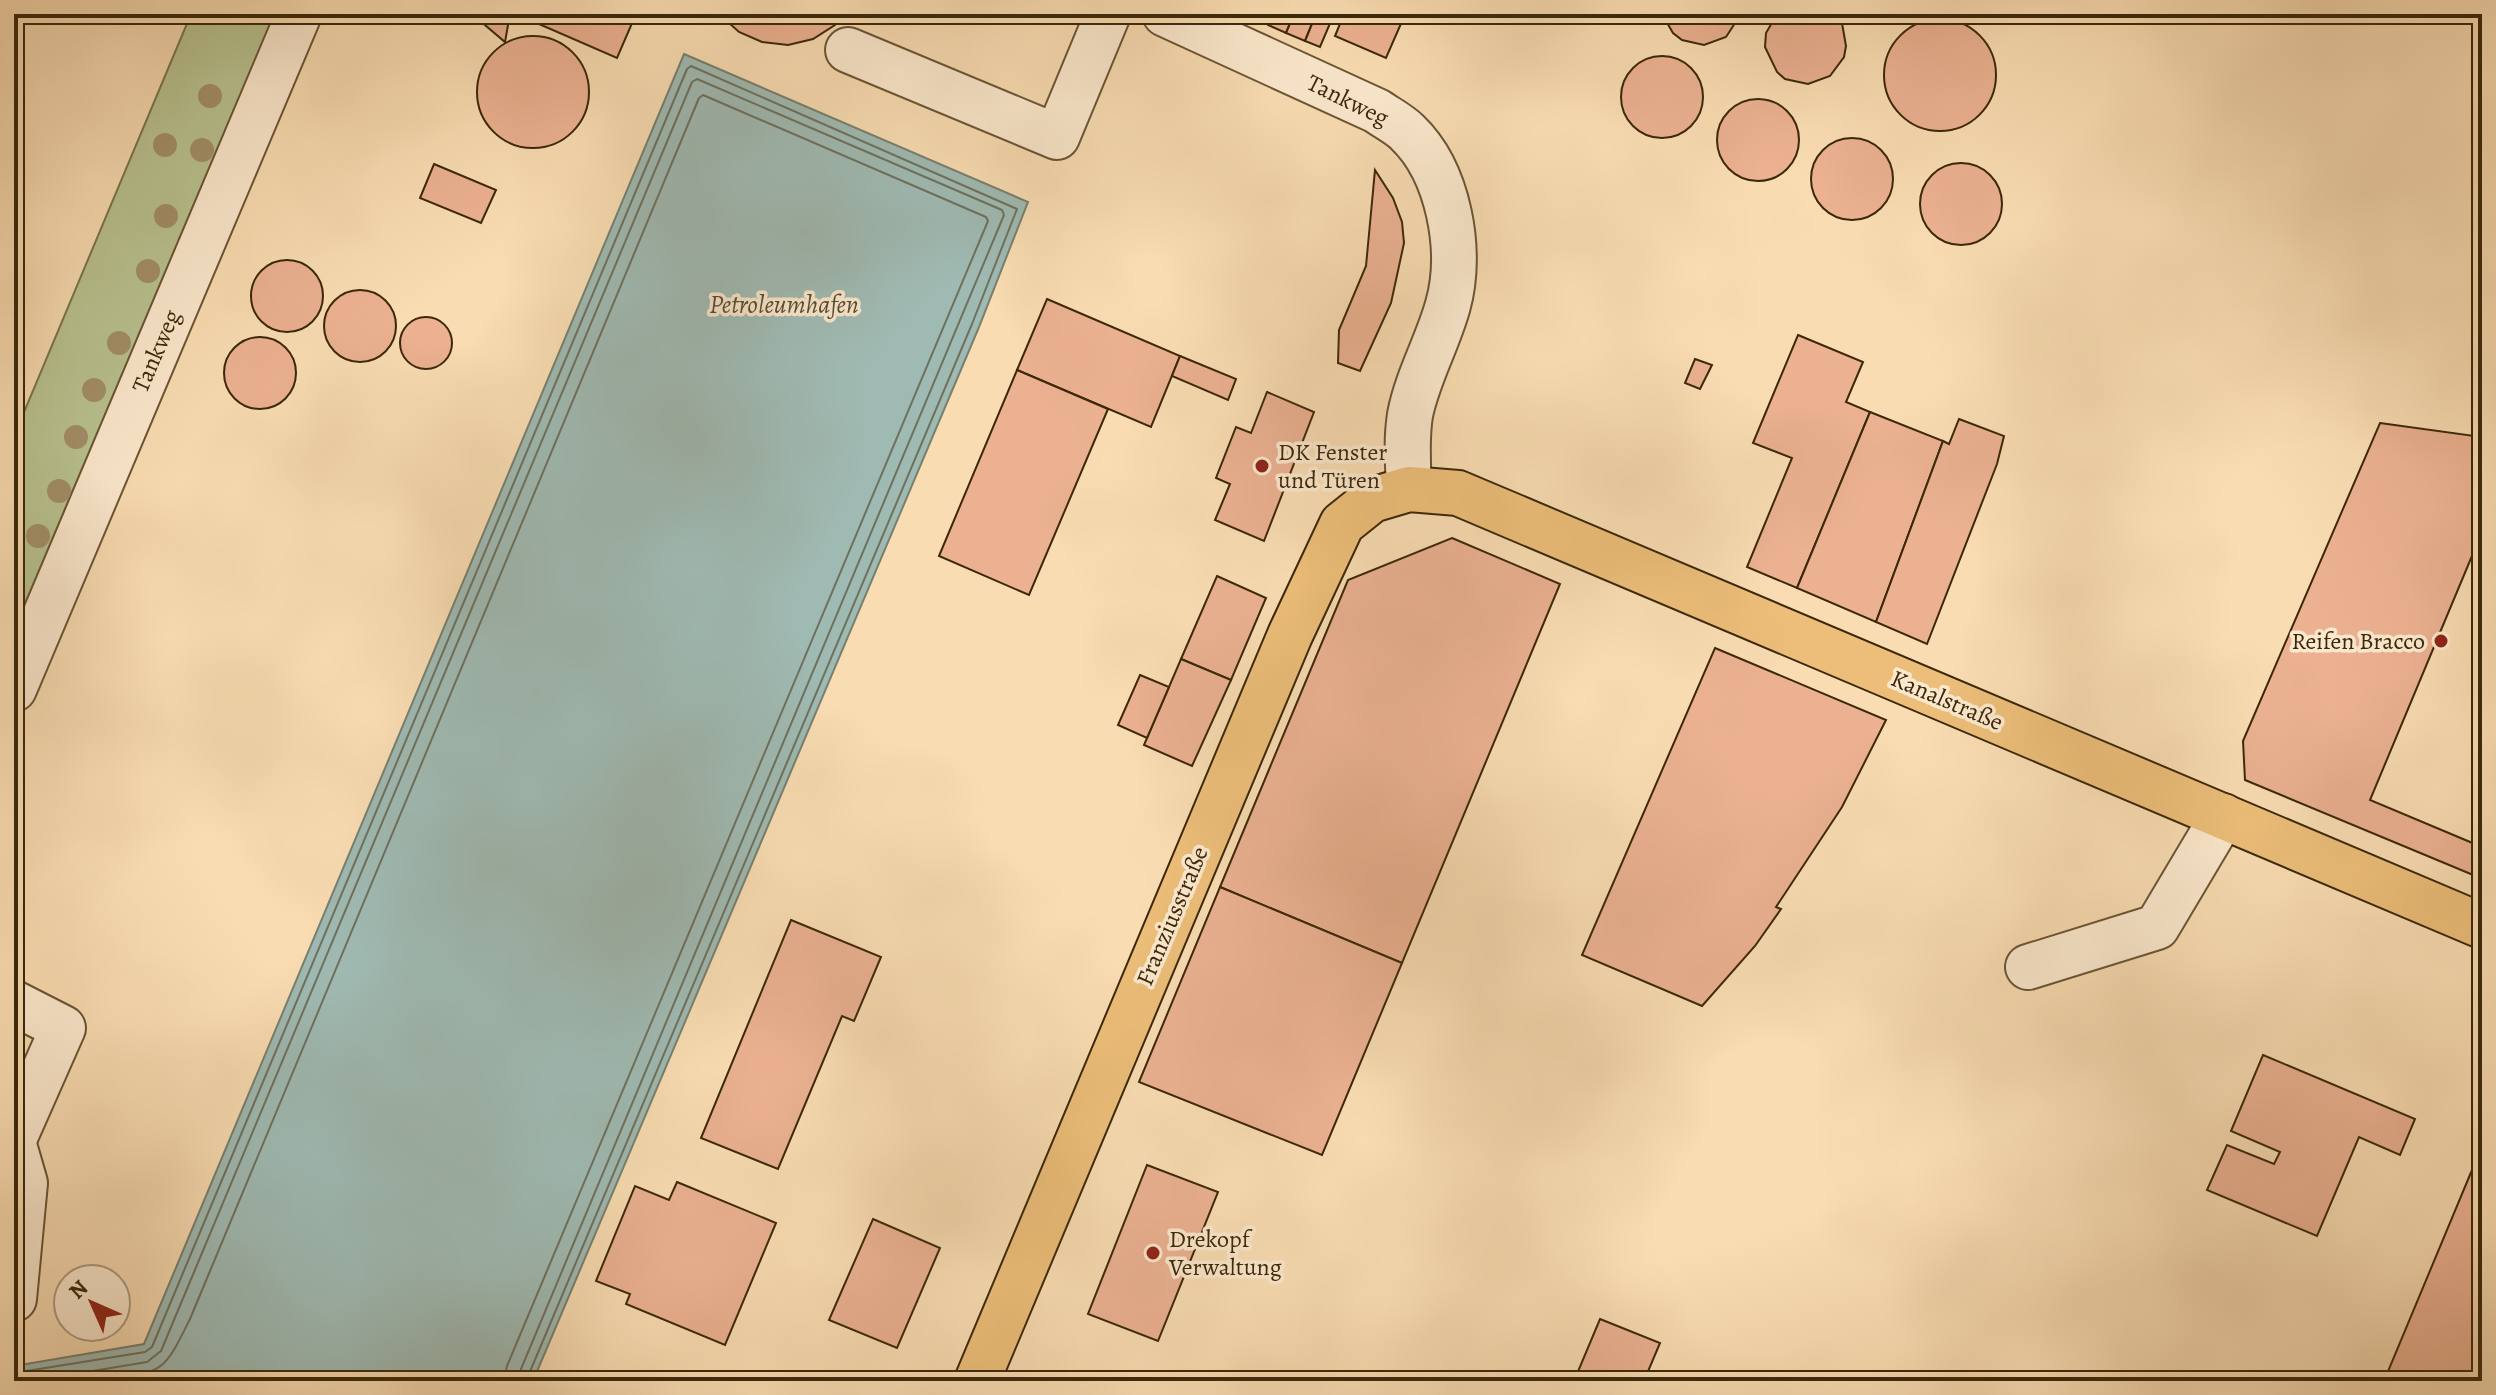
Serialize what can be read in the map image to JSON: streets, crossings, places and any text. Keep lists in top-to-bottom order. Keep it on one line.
{"streets":{"main road":["Kanalstraße","Franziusstraße"],"street":["Tankweg"]},"crossings":[["Tankweg","Kanalstraße"],["Tankweg","Franziusstraße"],["Kanalstraße","Franziusstraße"]],"water":["Petroleumhafen"],"places":["DK Fenster und Türen","Reifen Bracco","Drekopf Verwaltung"],"north":"top left"}
